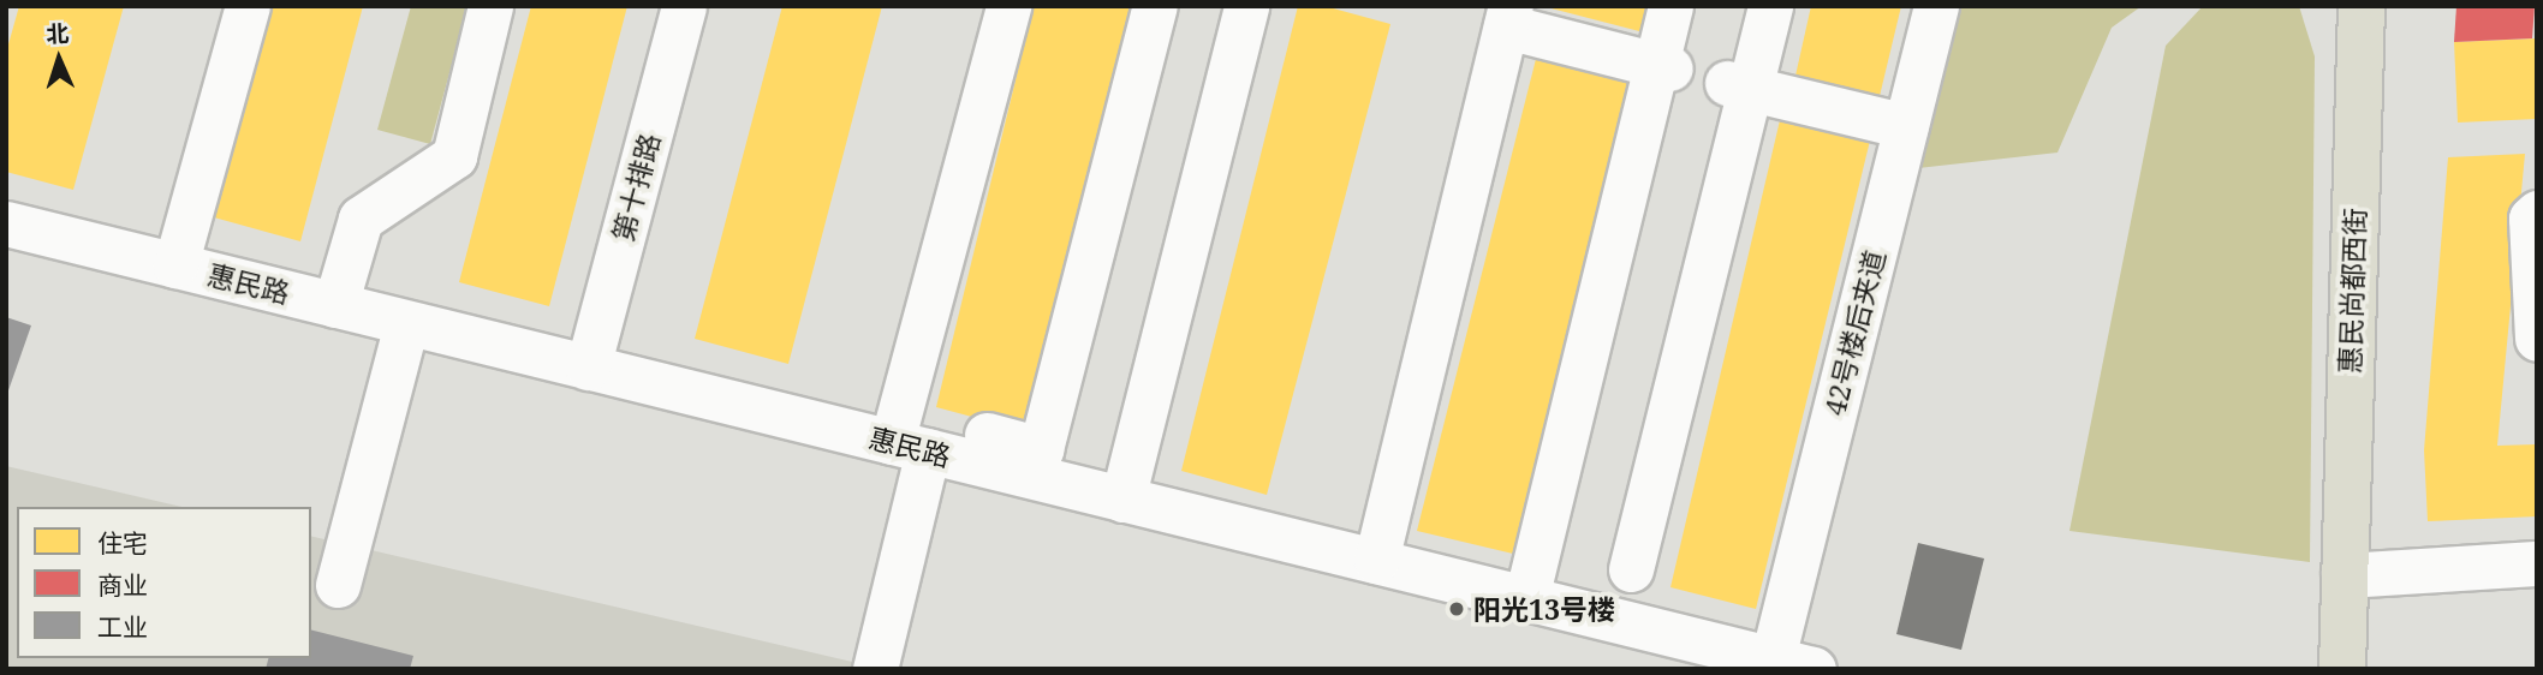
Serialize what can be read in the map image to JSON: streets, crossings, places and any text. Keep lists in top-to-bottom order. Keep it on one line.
{"streets":{"highway":["惠民尚都西街"],"street":["第十排路","惠民路","42号楼后夹道"]},"crossings":[["第十排路","惠民路"],["惠民路","42号楼后夹道"]],"places":["阳光13号楼"],"legend":["住宅","商业","工业"],"north":"top"}
